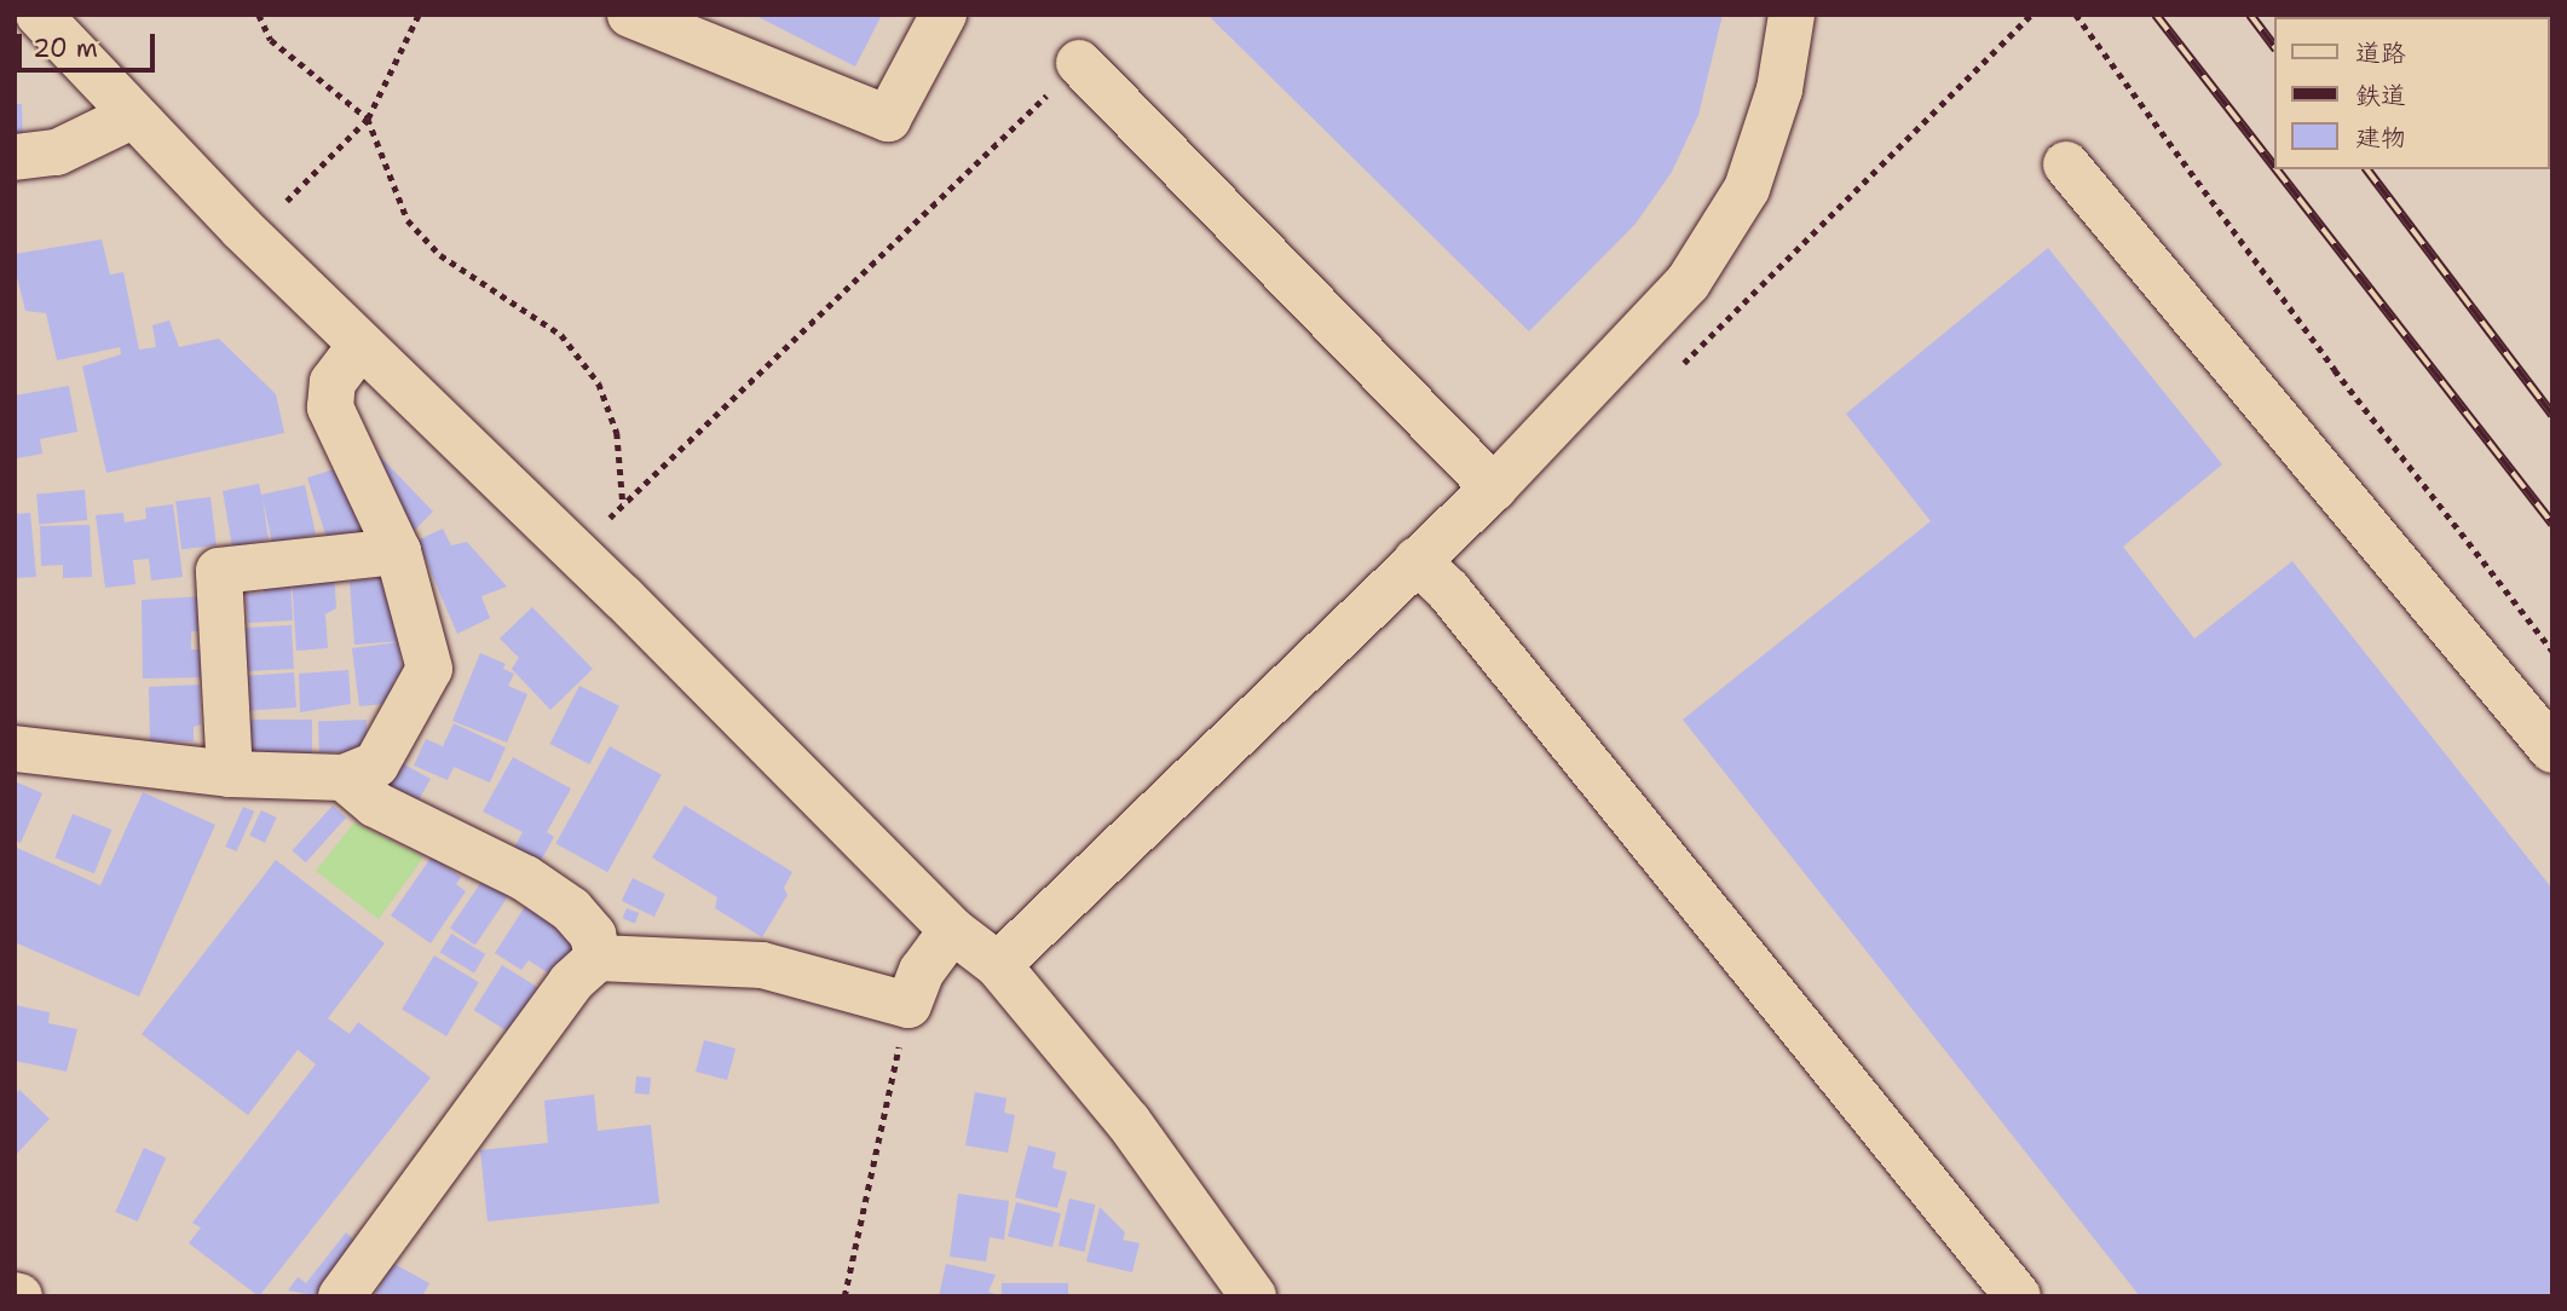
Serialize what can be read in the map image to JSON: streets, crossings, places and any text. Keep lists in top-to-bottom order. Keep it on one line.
{"legend":["道路","鉄道","建物"],"scale_bar":"20 m"}
